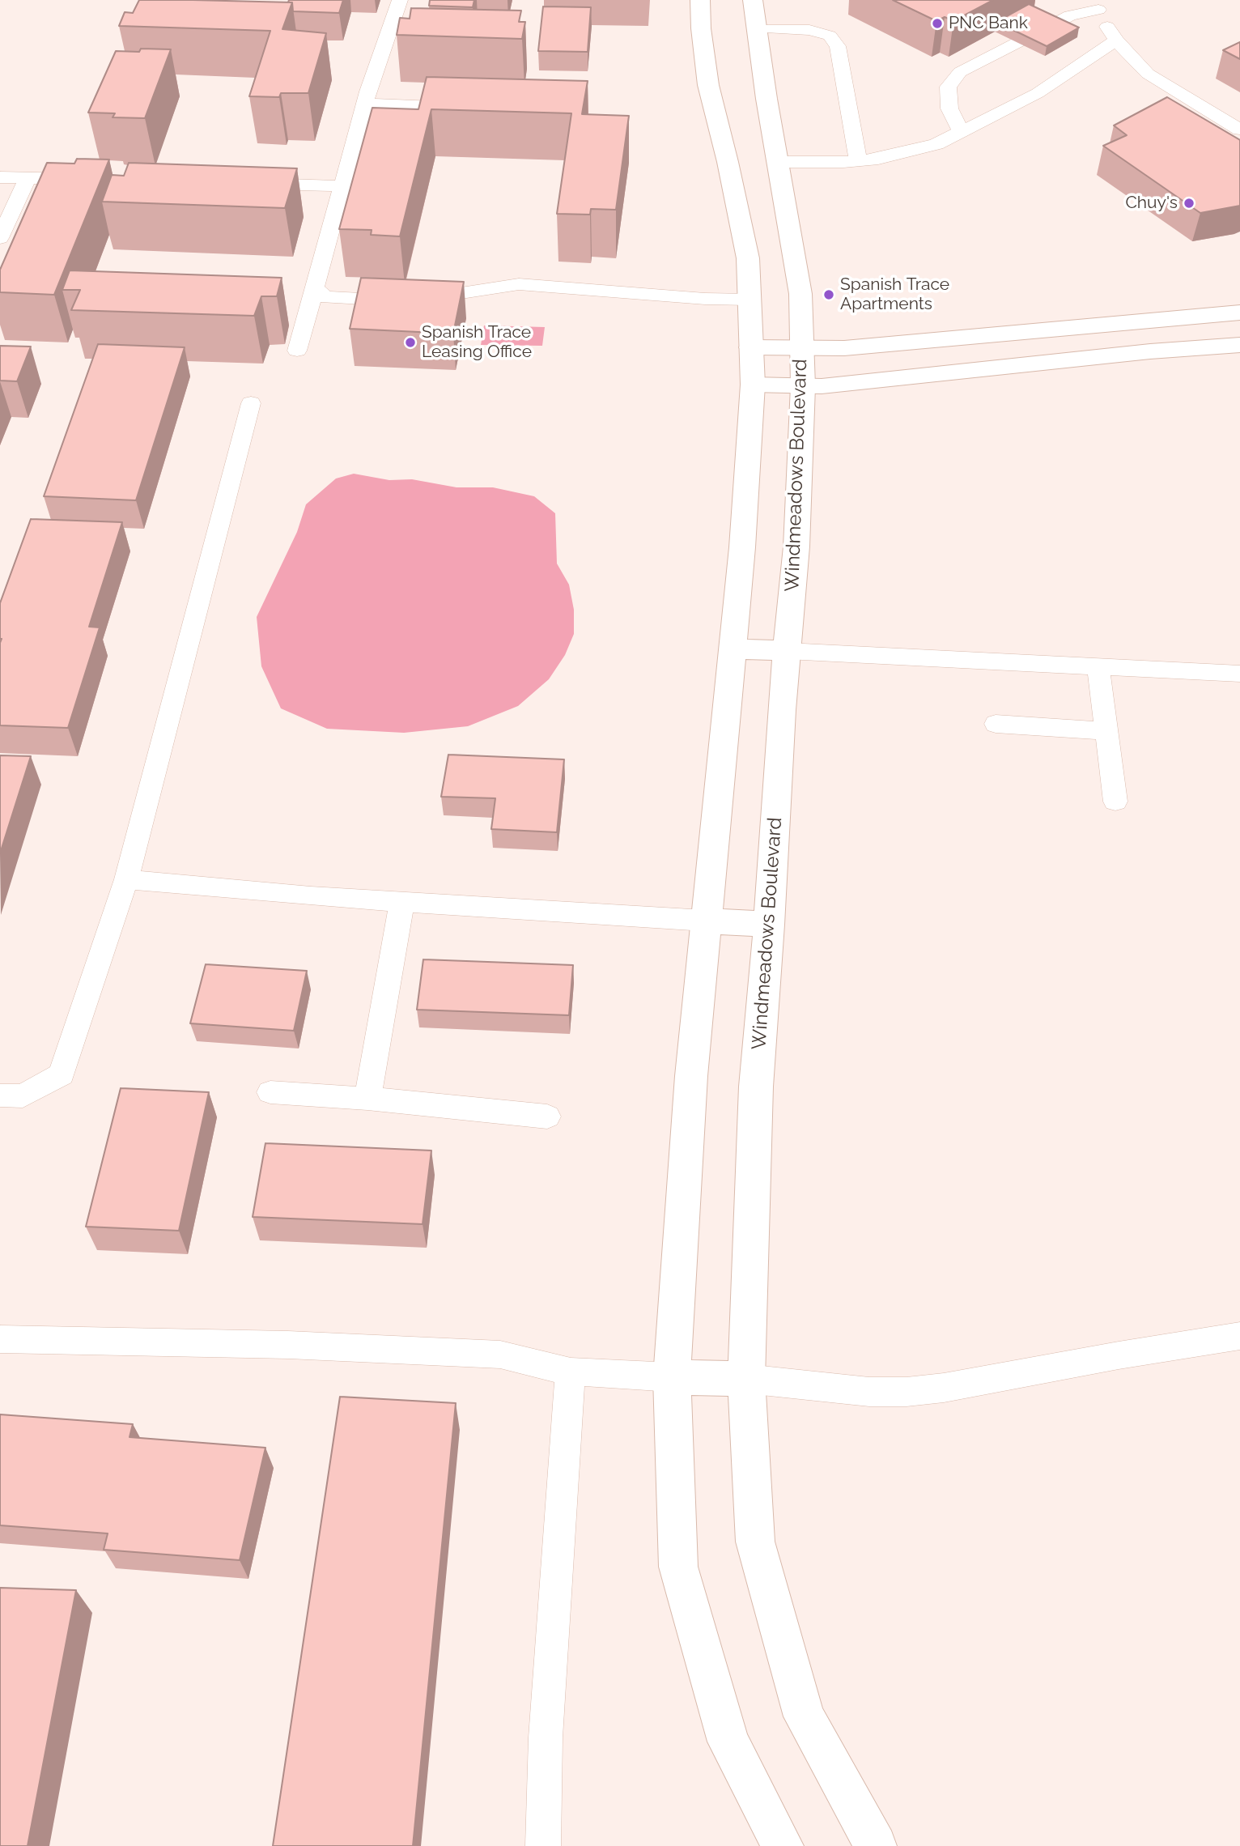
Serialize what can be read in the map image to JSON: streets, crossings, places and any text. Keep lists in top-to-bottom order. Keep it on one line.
{"streets":{"street":["Windmeadows Boulevard"]},"places":["PNC Bank","Chuy's","Spanish Trace Apartments","Spanish Trace Leasing Office"]}
